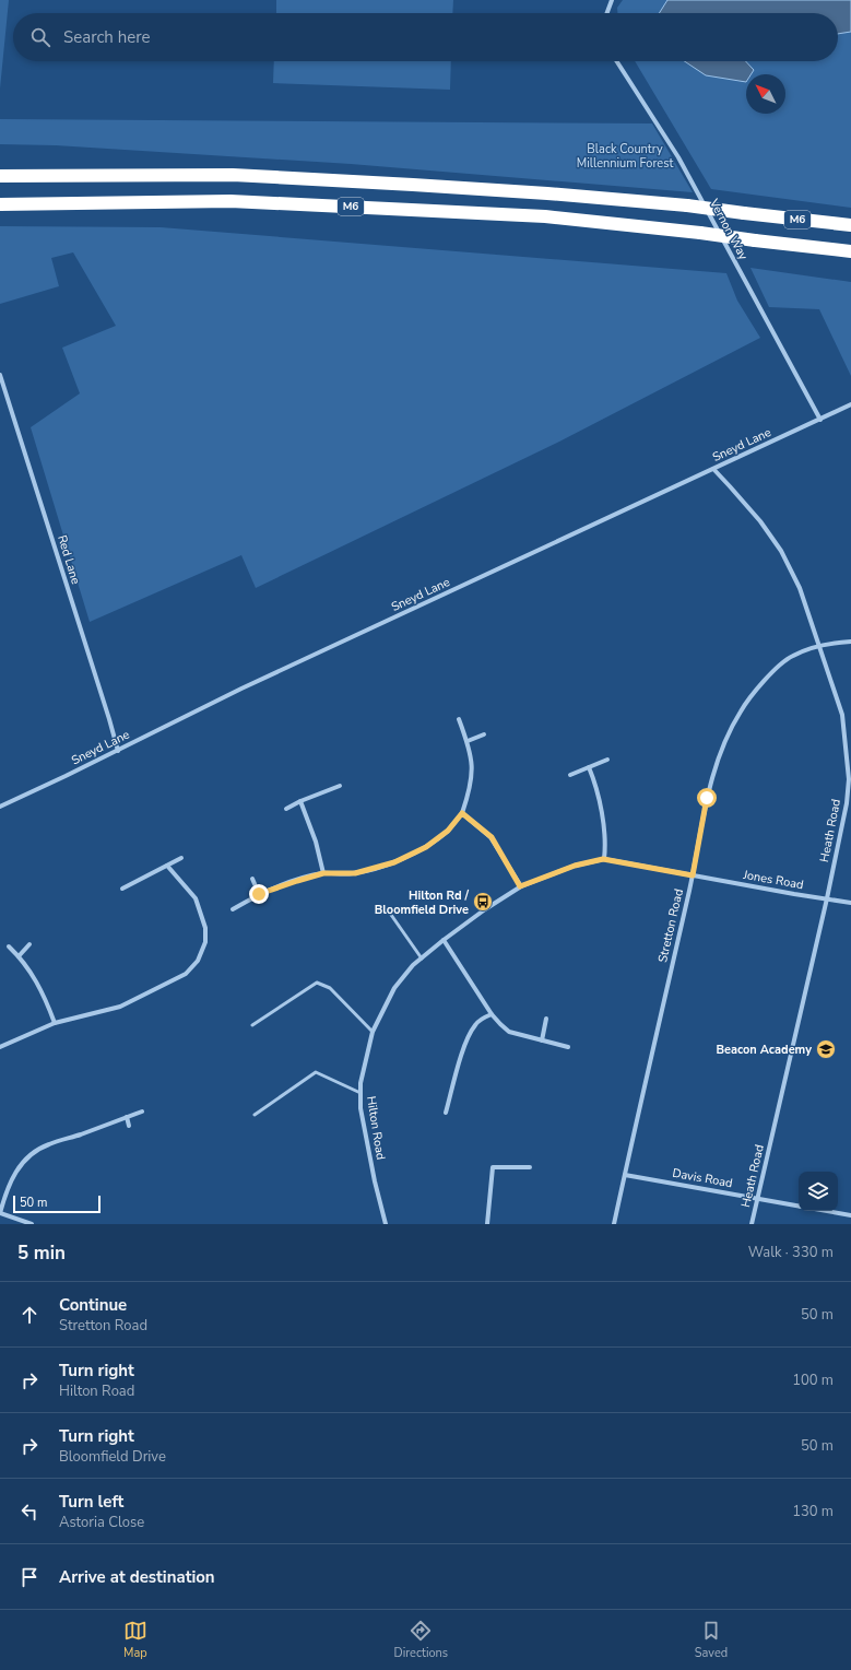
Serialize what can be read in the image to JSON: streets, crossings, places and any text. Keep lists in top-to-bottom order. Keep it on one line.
{"streets":{"highway":["M6"],"street":["Vernon Way","Sneyd Lane","Red Lane","Heath Road","Jones Road","Stretton Road","Hilton Road","Davis Road"]},"crossings":[["Vernon Way","Sneyd Lane"],["Sneyd Lane","Red Lane"],["Sneyd Lane","Heath Road"],["Heath Road","Jones Road"],["Heath Road","Stretton Road"],["Heath Road","Davis Road"],["Jones Road","Stretton Road"],["Jones Road","Hilton Road"],["Stretton Road","Hilton Road"],["Stretton Road","Davis Road"]],"parks":["Black Country Millennium Forest"],"places":{"bus stop":["Hilton Rd / Bloomfield Drive"],"school or university":["Beacon Academy"]},"scale_bar":"50 m","north":"top left","page":{"search":"Search here","scale":"50 m","heading":["5 min","Walk · 330 m"],"list":[["Continue","Stretton Road","50 m"],["Turn right","Hilton Road","100 m"],["Turn right","Bloomfield Drive","50 m"],["Turn left","Astoria Close","130 m"],"Arrive at destination"],"nav":["Map","Directions","Saved"]}}
